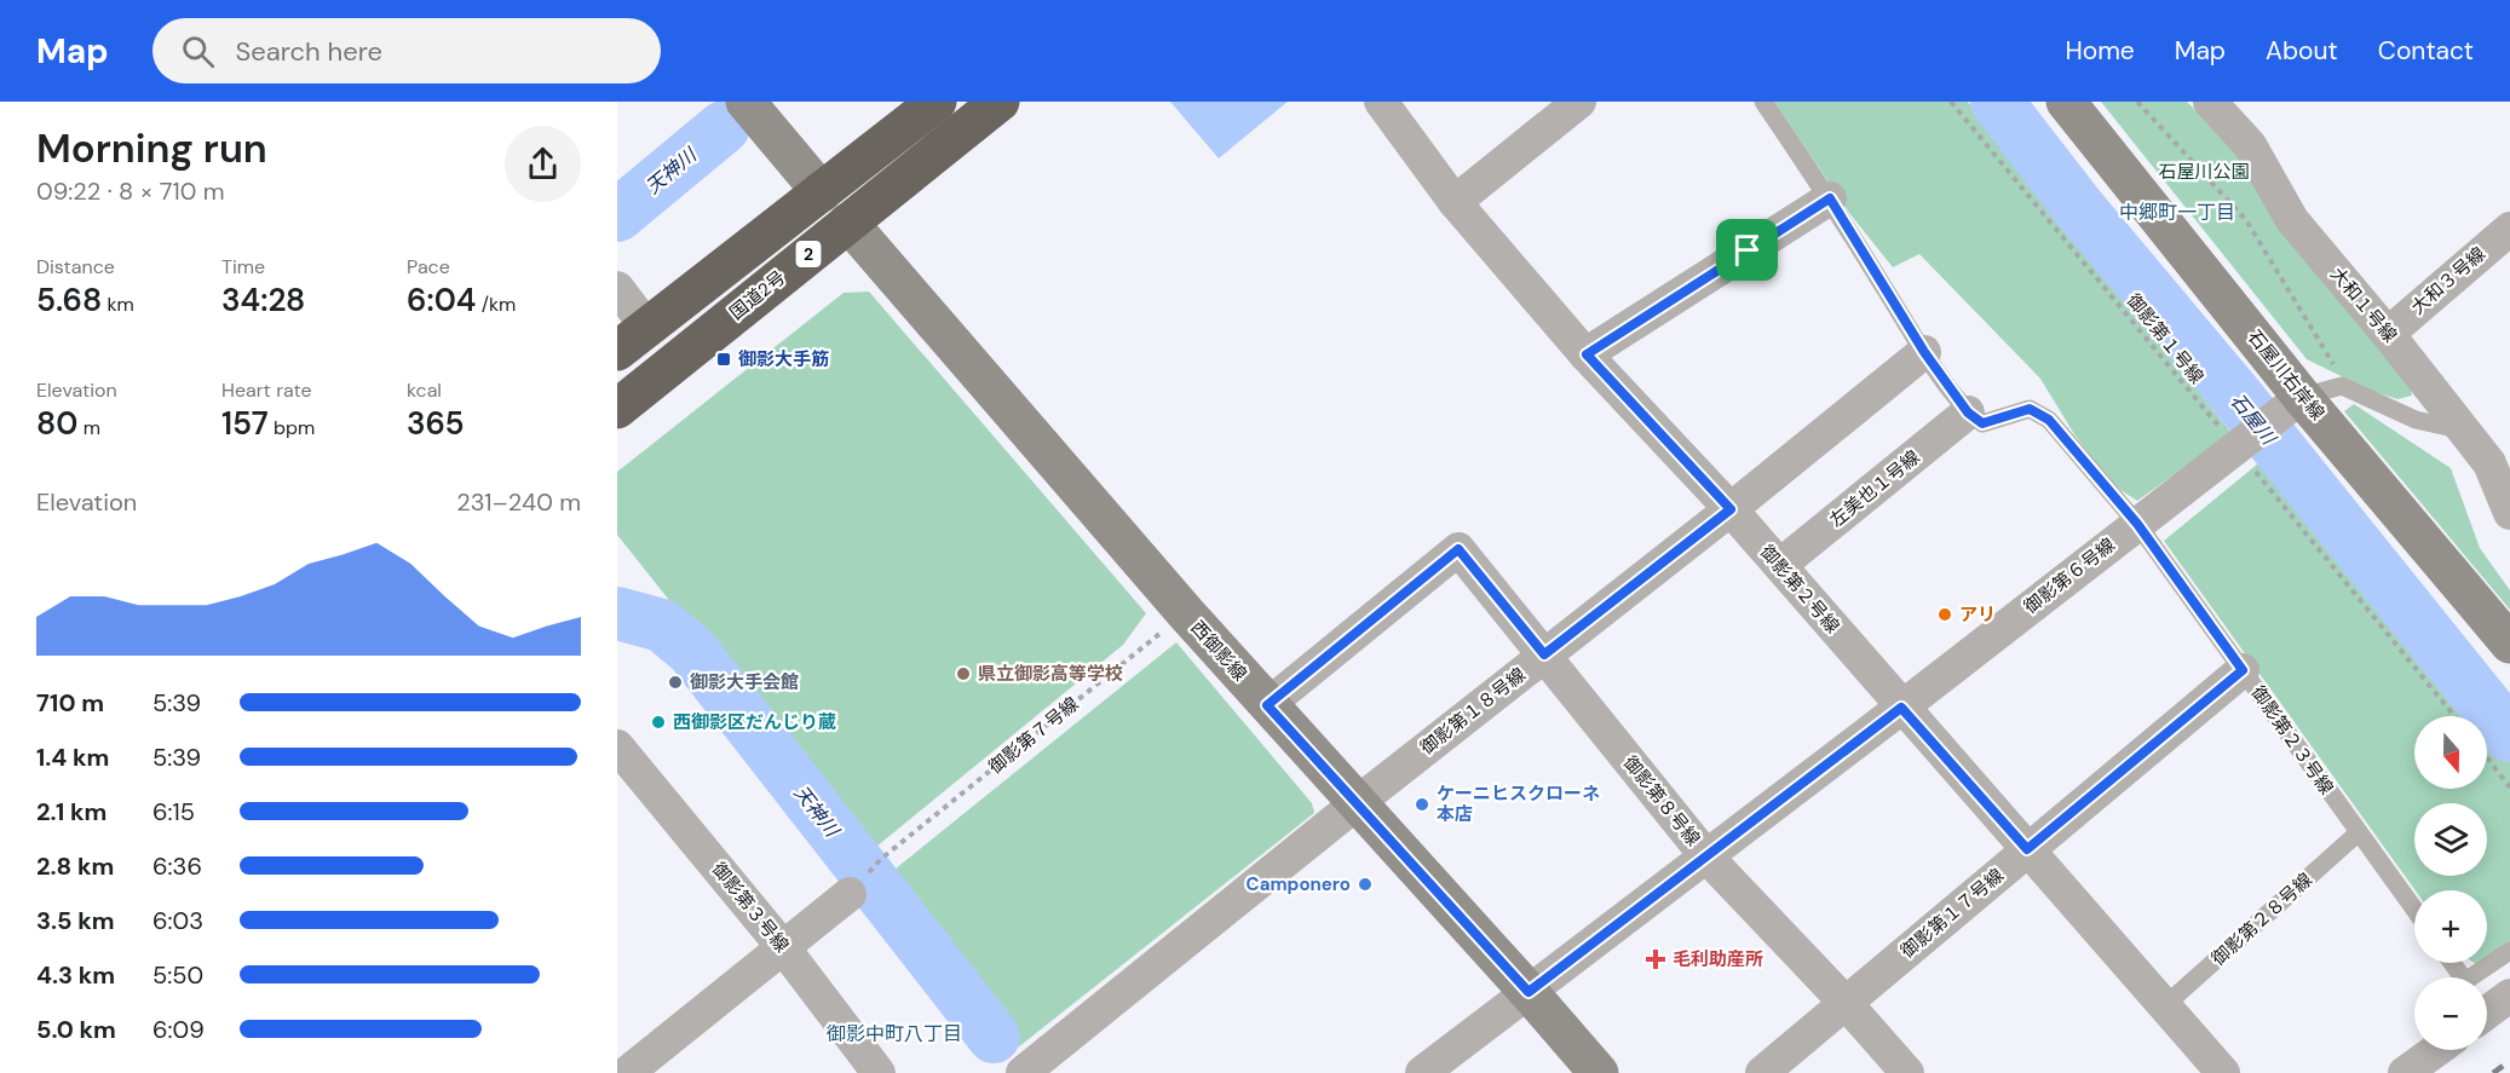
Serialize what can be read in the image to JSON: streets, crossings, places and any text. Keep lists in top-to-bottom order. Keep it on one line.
{"streets":{"highway":["2","国道2号"],"street":["大和３号線","大和１号線","石屋川右岸線","左美也１号線","御影第６号線","御影第２号線","西御影線","御影第１８号線","御影第８号線","御影第３号線","御影第１７号線"],"lane":["御影第２３号線","御影第２８号線"],"path":["御影第１号線","御影第７号線"]},"crossings":[["大和３号線","大和１号線"],["国道2号","西御影線"],["御影第１号線","御影第６号線"],["石屋川右岸線","御影第６号線"],["左美也１号線","御影第２号線"],["左美也１号線","御影第２３号線"],["御影第６号線","御影第２号線"],["御影第６号線","西御影線"],["御影第６号線","御影第２３号線"],["御影第６号線","御影第８号線"],["御影第２号線","御影第１８号線"],["御影第２号線","御影第１７号線"],["御影第２号線","御影第２８号線"],["西御影線","御影第１８号線"],["西御影線","御影第７号線"],["西御影線","御影第８号線"],["御影第１８号線","御影第８号線"],["御影第２３号線","御影第１７号線"],["御影第２３号線","御影第２８号線"],["御影第８号線","御影第１７号線"]],"districts":["中郷町一丁目","御影中町八丁目"],"water":["天神川","石屋川"],"parks":["石屋川公園"],"places":{"transit":["御影大手筋"],"other":["アリ","県立御影高等学校","御影大手会館","西御影区だんじり蔵","ケーニヒスクローネ 本店","Camponero"],"health":["毛利助産所"]},"north":"bottom","page":{"header":"Map","search":"Search here","nav":["Home","Map","About","Contact"],"heading":["Morning run","09:22 · 8 × 710 m"],"stats":[["Distance","5.68 km"],["Time","34:28"],["Pace","6:04 /km"],["Elevation","80 m"],["Heart rate","157 bpm"],["kcal","365"]],"chart":["Elevation","231–240 m"],"list":[{"name":"710 m","note":"5:39"},{"name":"1.4 km","note":"5:39"},{"name":"2.1 km","note":"6:15"},{"name":"2.8 km","note":"6:36"},{"name":"3.5 km","note":"6:03"},{"name":"4.3 km","note":"5:50"},{"name":"5.0 km","note":"6:09"}],"map_buttons":["+","−"]}}
